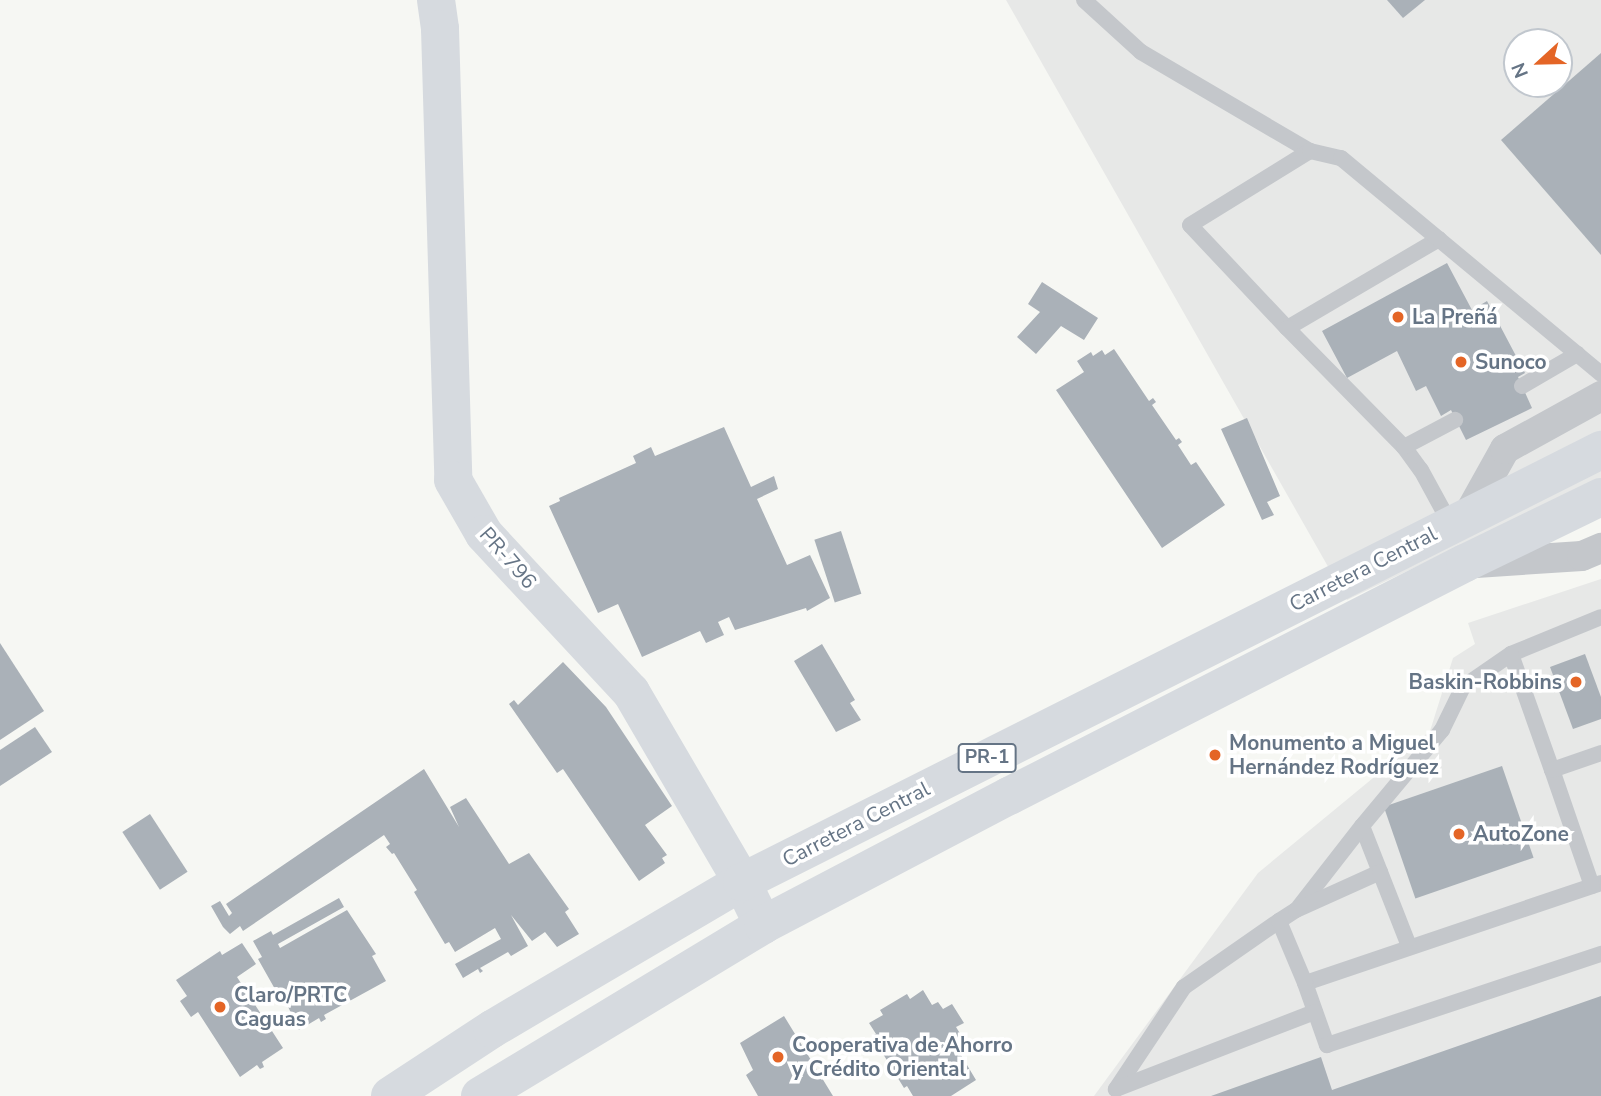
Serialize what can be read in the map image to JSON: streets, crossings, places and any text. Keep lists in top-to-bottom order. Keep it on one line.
{"streets":{"main road":["PR-796","Carretera Central","PR-1"]},"crossings":[["PR-796","Carretera Central"]],"places":["La Preñá","Sunoco","Baskin-Robbins","Monumento a Miguel Hernández Rodríguez","AutoZone","Claro/PRTC Caguas","Cooperativa de Ahorro y Crédito Oriental"],"north":"left"}
